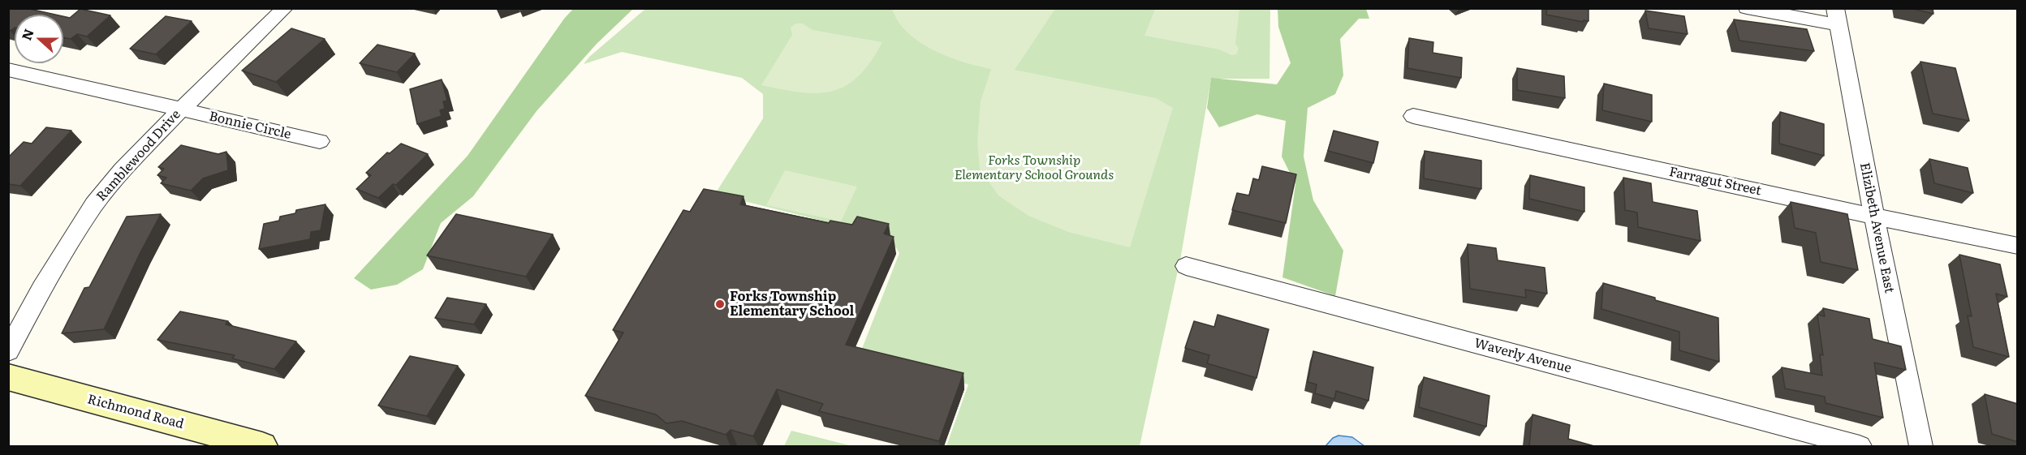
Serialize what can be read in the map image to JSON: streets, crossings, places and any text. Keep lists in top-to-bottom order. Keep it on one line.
{"streets":{"street":["Bonnie Circle","Ramblewood Drive","Farragut Street","Elizibeth Avenue East","Waverly Avenue","Richmond Road"]},"crossings":[["Bonnie Circle","Ramblewood Drive"],["Farragut Street","Elizibeth Avenue East"]],"parks":["Forks Township Elementary School Grounds"],"places":["Forks Township Elementary School"],"north":"left"}
